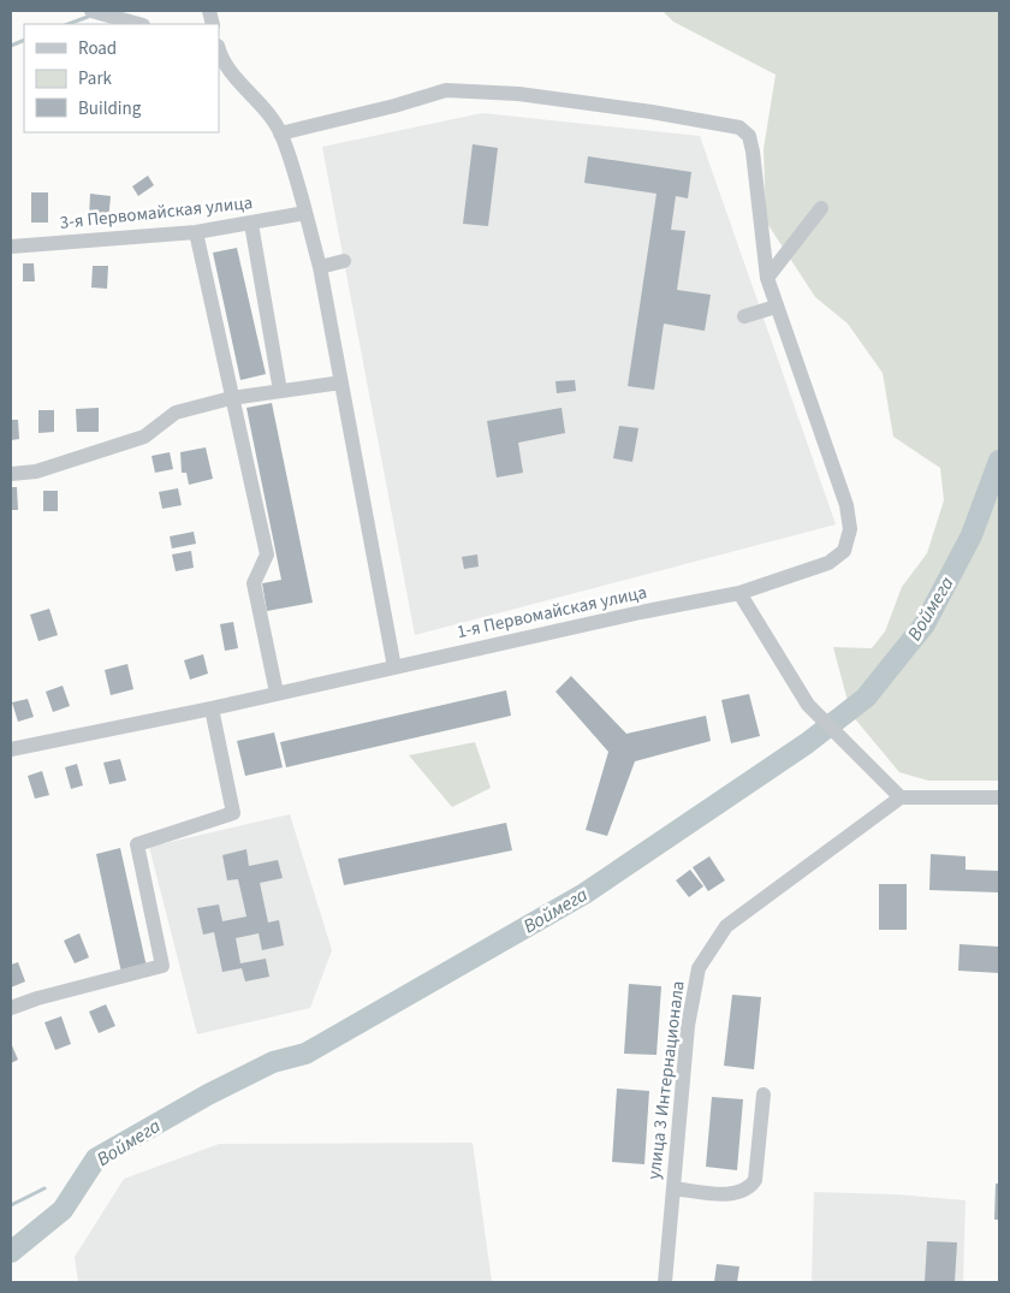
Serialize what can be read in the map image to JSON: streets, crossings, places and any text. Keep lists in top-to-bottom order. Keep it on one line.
{"streets":{"street":["3-я Первомайская улица","1-я Первомайская улица","улица 3 Интернационала"]},"water":["Воймега"],"legend":["Road","Park","Building"]}
